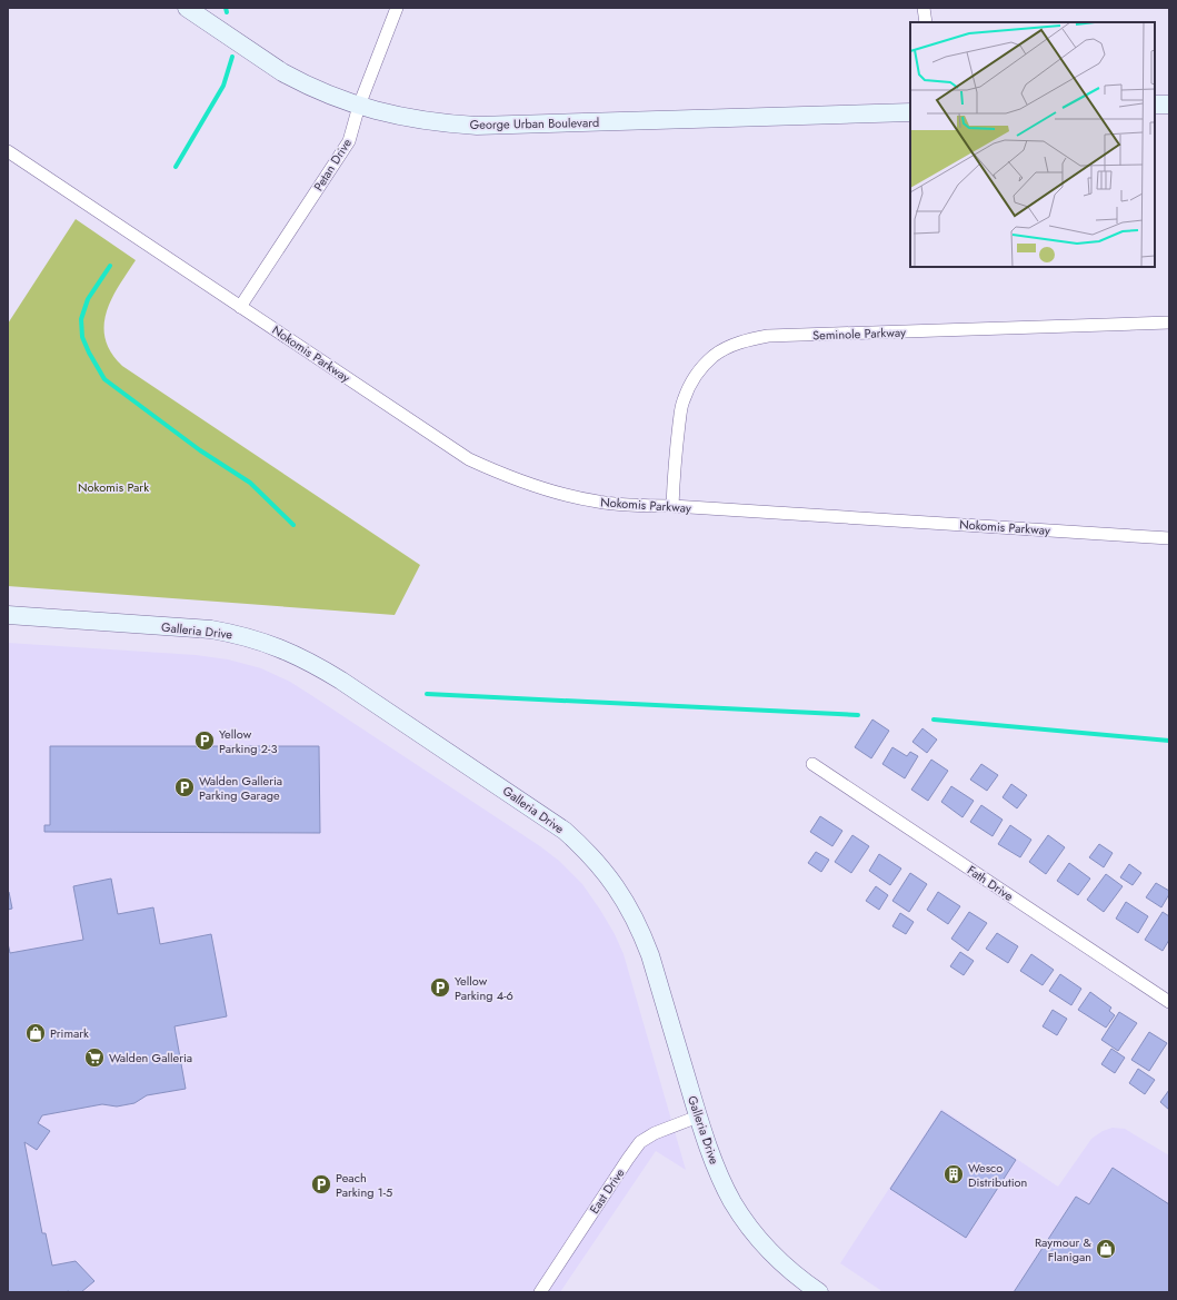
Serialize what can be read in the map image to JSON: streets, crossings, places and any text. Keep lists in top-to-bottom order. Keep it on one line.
{"streets":{"street":["George Urban Boulevard","Petan Drive","Seminole Parkway","Nokomis Parkway","Galleria Drive","Fath Drive","East Drive"]},"crossings":[["George Urban Boulevard","Petan Drive"],["Petan Drive","Nokomis Parkway"],["Seminole Parkway","Nokomis Parkway"],["Galleria Drive","East Drive"]],"parks":["Nokomis Park"],"places":{"parking":["Yellow Parking 2-3","Walden Galleria Parking Garage","Yellow Parking 4-6","Peach Parking 1-5"],"shop":["Primark","Raymour & Flanigan"],"supermarket":["Walden Galleria"],"building":["Wesco Distribution"]}}
